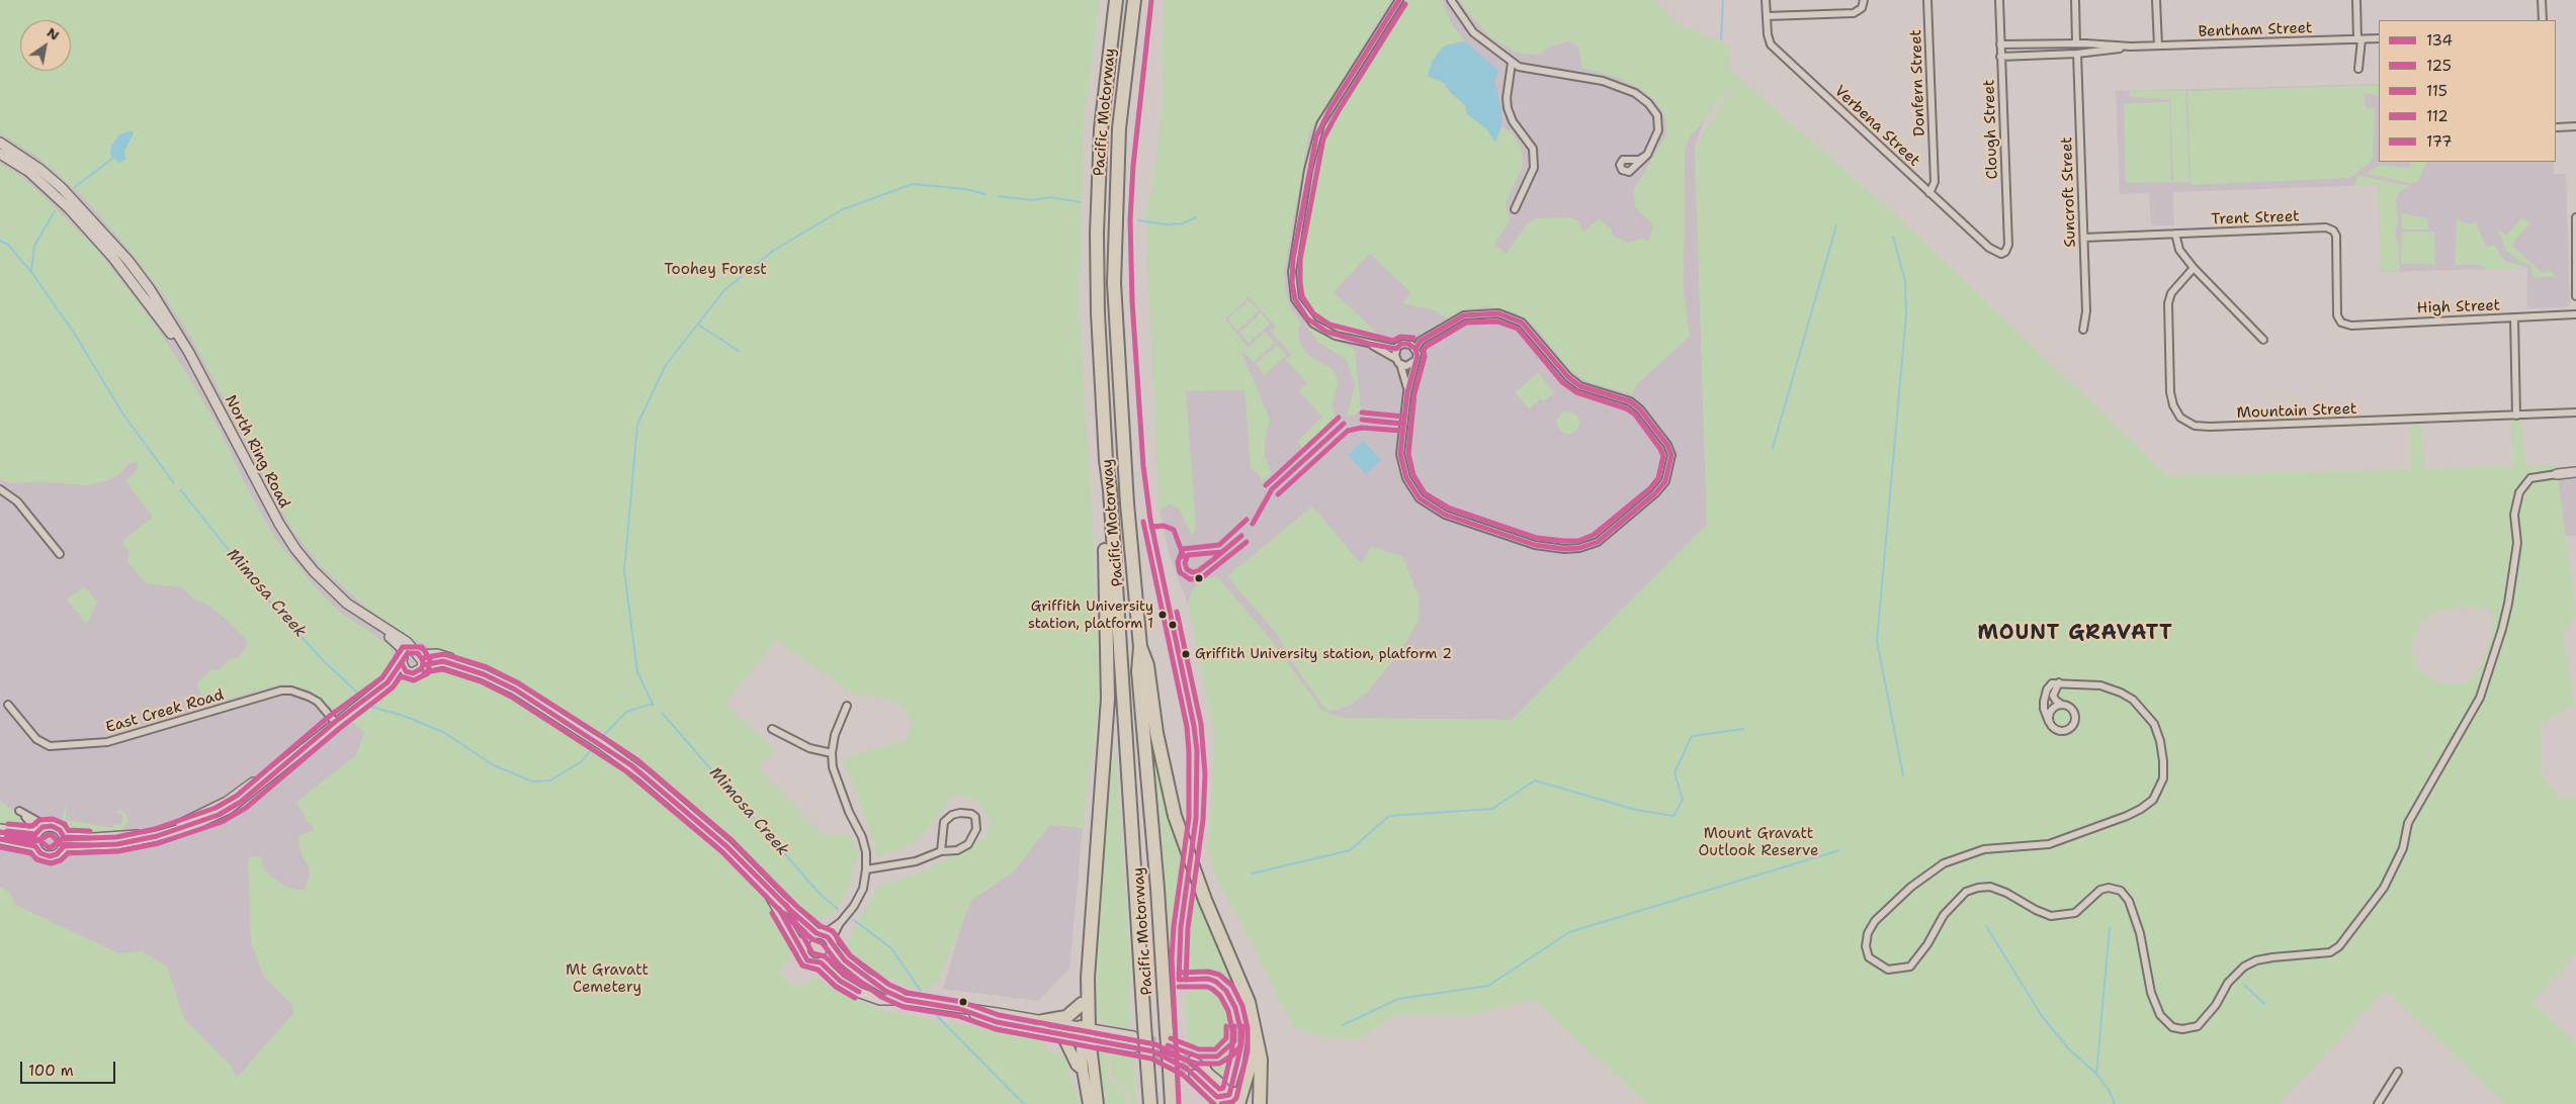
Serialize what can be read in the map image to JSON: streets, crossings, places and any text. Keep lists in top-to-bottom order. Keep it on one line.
{"streets":{"highway":["Pacific Motorway"],"street":["Bentham Street","Donfern Street","Verbena Street","Clough Street","Suncroft Street","Trent Street","High Street","Mountain Street","North Ring Road","East Creek Road"]},"crossings":[["Bentham Street","Clough Street"],["Bentham Street","Suncroft Street"],["Donfern Street","Verbena Street"],["Verbena Street","Clough Street"],["Suncroft Street","Trent Street"],["Trent Street","High Street"]],"districts":["MOUNT GRAVATT"],"water":["Mimosa Creek"],"parks":["Toohey Forest","Mount Gravatt Outlook Reserve","Mt Gravatt Cemetery"],"places":["Griffith University station, platform 1","Griffith University station, platform 2"],"lines":["transit line 134","transit line 112","transit line 177","transit line 125","transit line 115"],"legend":["134","125","115","112","177"],"scale_bar":"100 m","north":"top right"}
